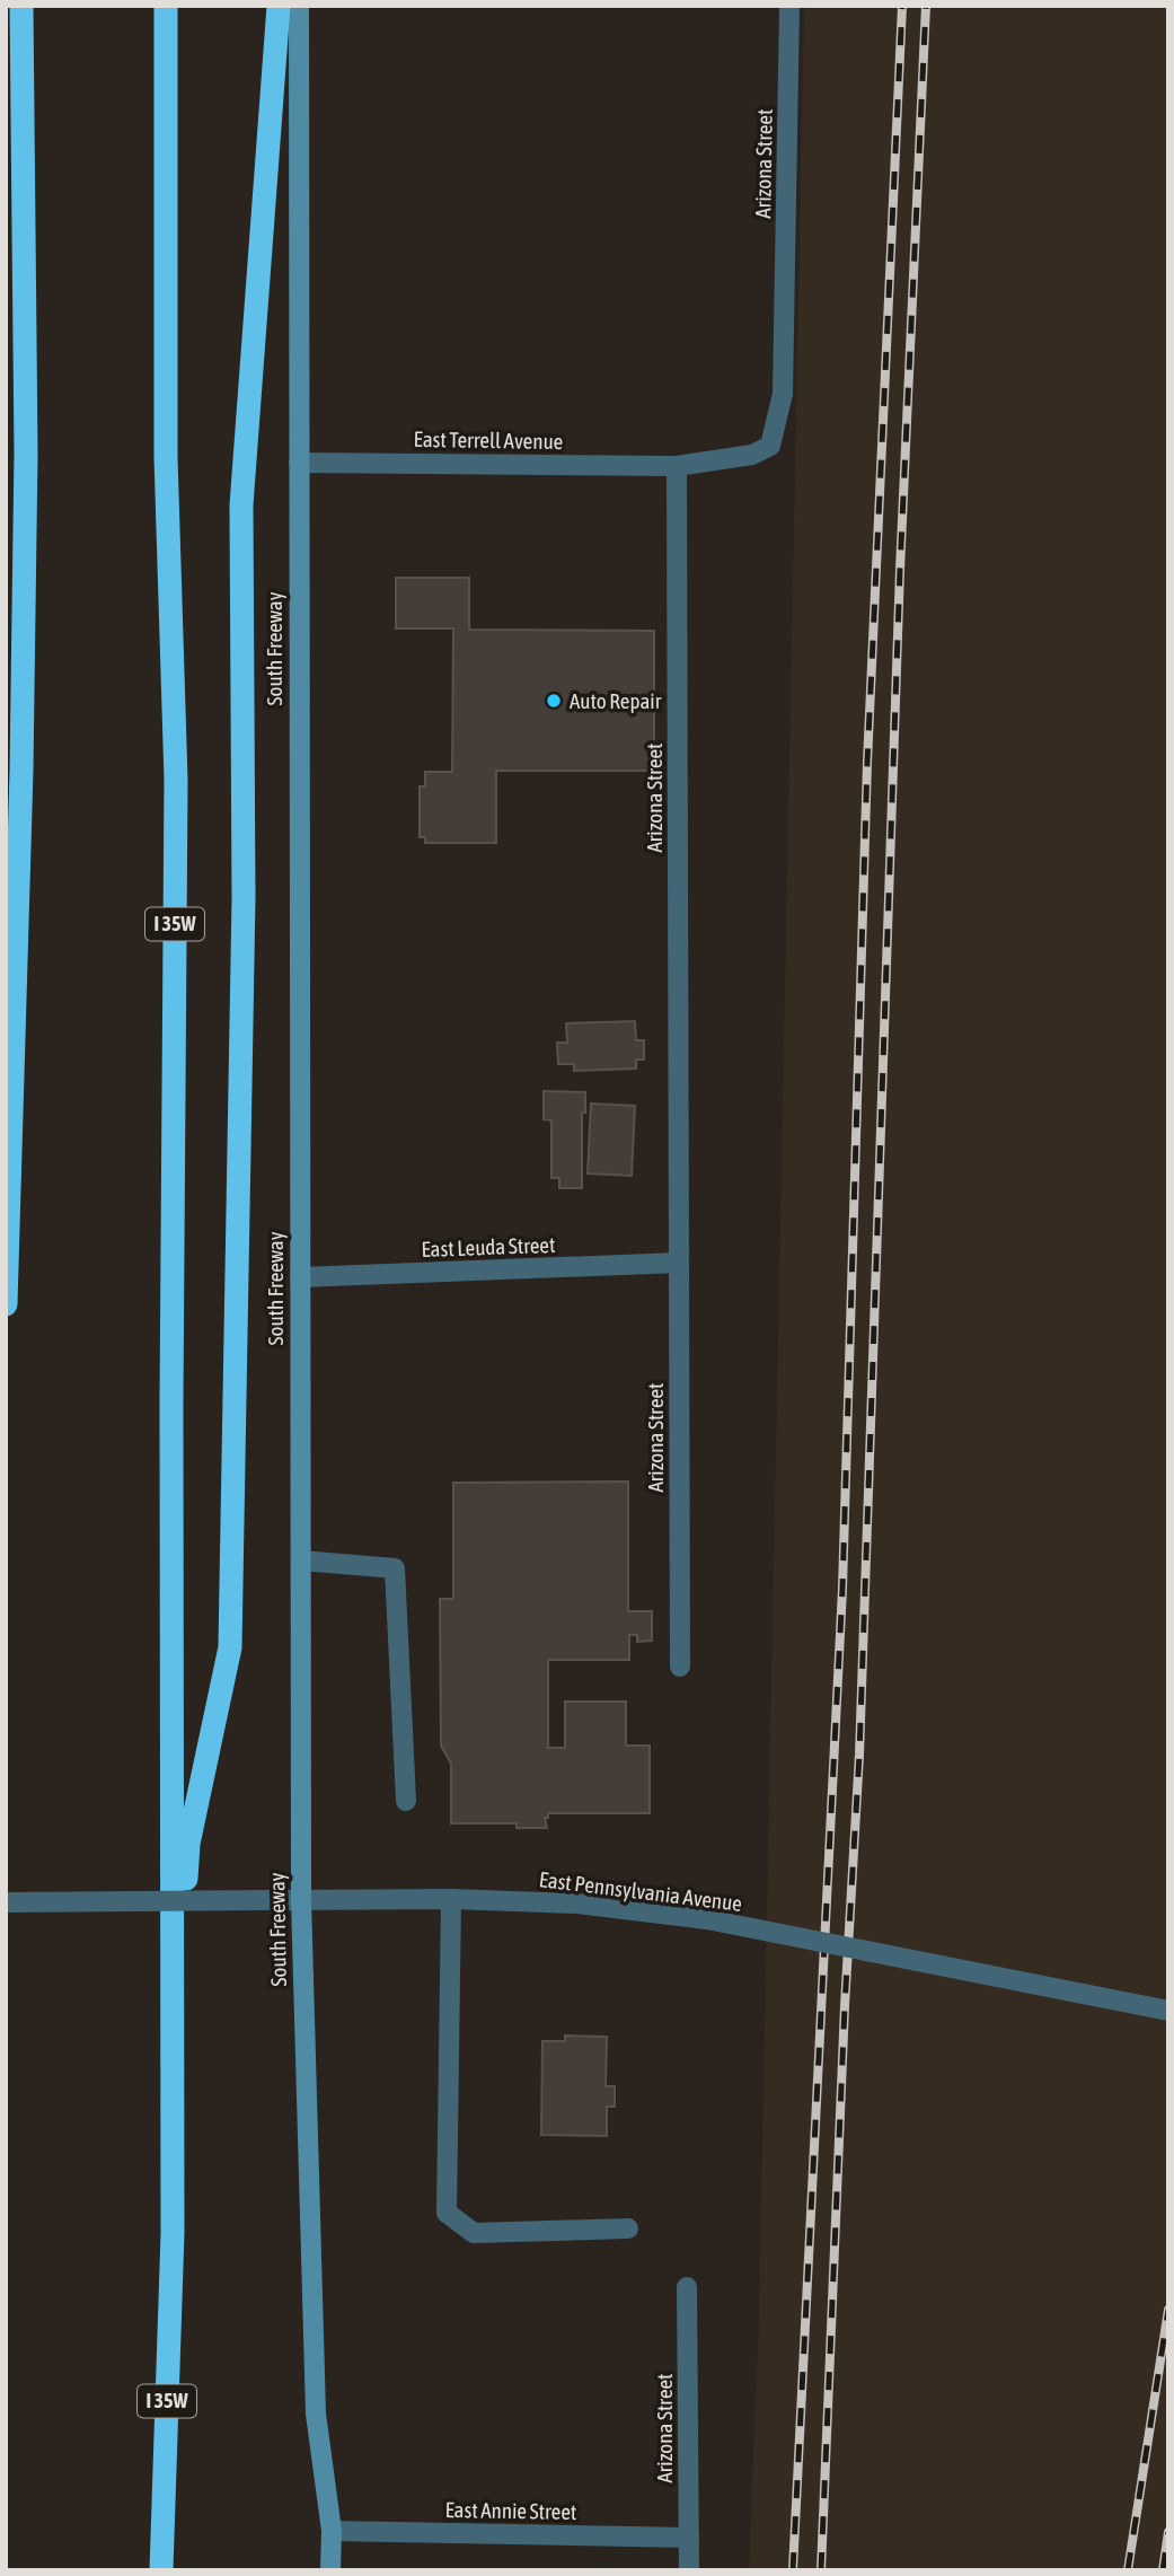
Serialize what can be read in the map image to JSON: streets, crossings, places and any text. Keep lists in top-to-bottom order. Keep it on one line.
{"streets":{"highway":["I 35W"],"main road":["South Freeway"],"street":["Arizona Street","East Terrell Avenue","East Leuda Street","East Pennsylvania Avenue","East Annie Street"]},"crossings":[["Arizona Street","East Terrell Avenue"],["Arizona Street","East Leuda Street"],["Arizona Street","East Annie Street"],["East Terrell Avenue","South Freeway"],["South Freeway","East Leuda Street"],["South Freeway","East Pennsylvania Avenue"],["South Freeway","East Annie Street"]],"places":["Auto Repair"]}
